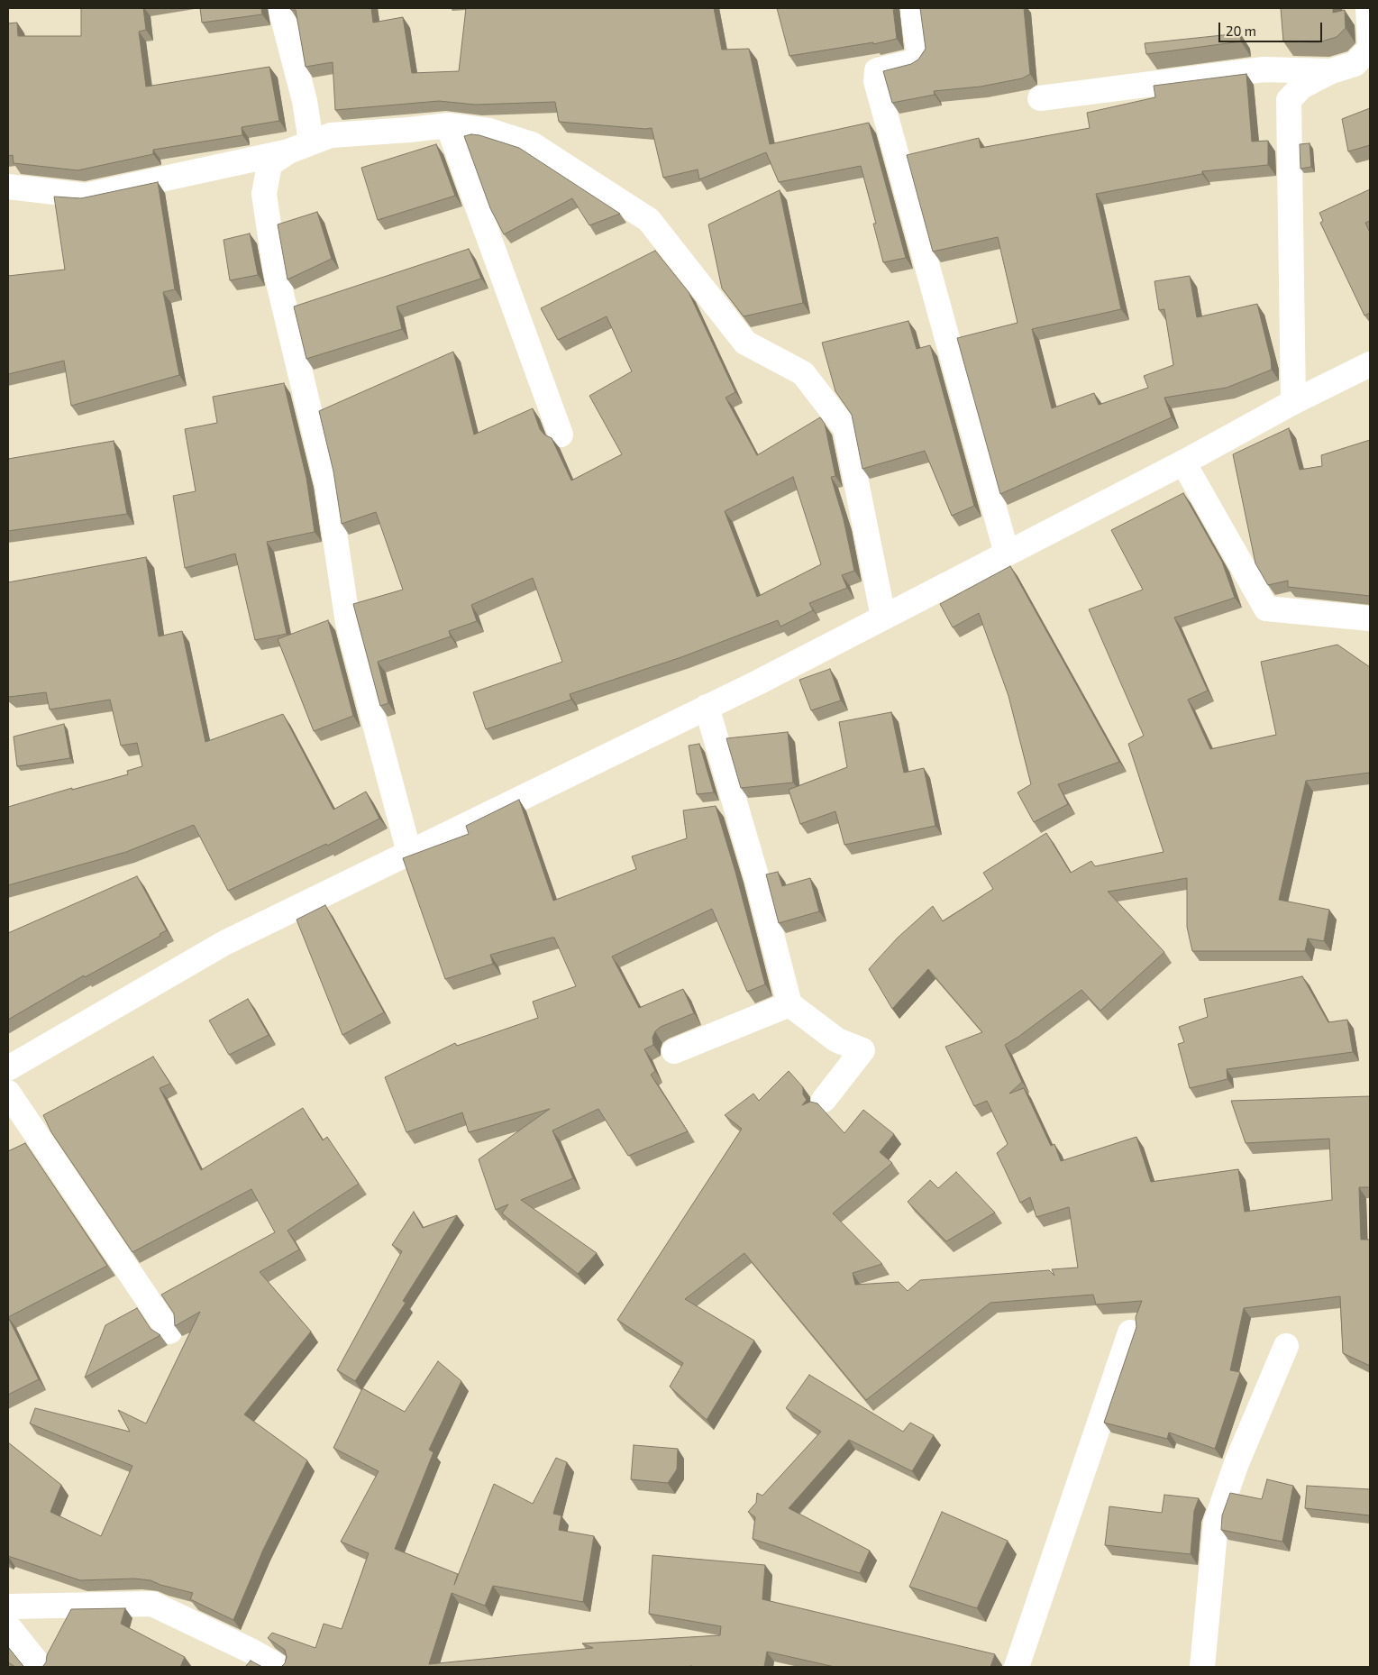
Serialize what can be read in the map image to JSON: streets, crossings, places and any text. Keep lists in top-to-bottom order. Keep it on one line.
{"scale_bar":"20 m"}
